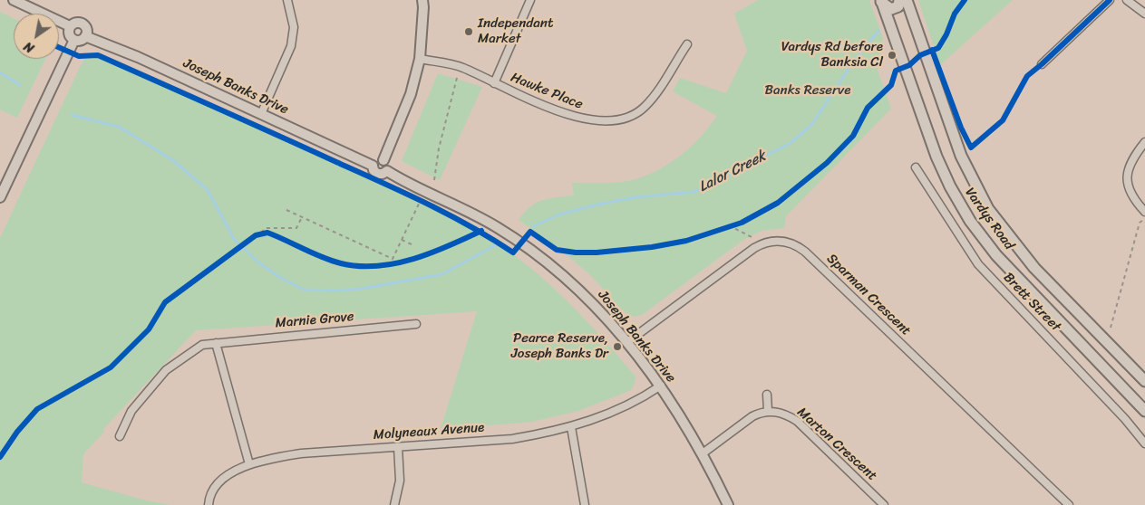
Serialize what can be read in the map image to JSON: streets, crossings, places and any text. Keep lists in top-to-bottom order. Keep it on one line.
{"streets":{"main road":["Vardys Road"],"street":["Joseph Banks Drive","Hawke Place","Sparman Crescent","Brett Street","Marnie Grove","Molyneaux Avenue","Marton Crescent"]},"crossings":[["Joseph Banks Drive","Molyneaux Avenue"]],"water":["Lalor Creek"],"parks":["Banks Reserve"],"places":["Independant Market","Vardys Rd before Banksia Cl","Pearce Reserve, Joseph Banks Dr"],"north":"bottom left"}
